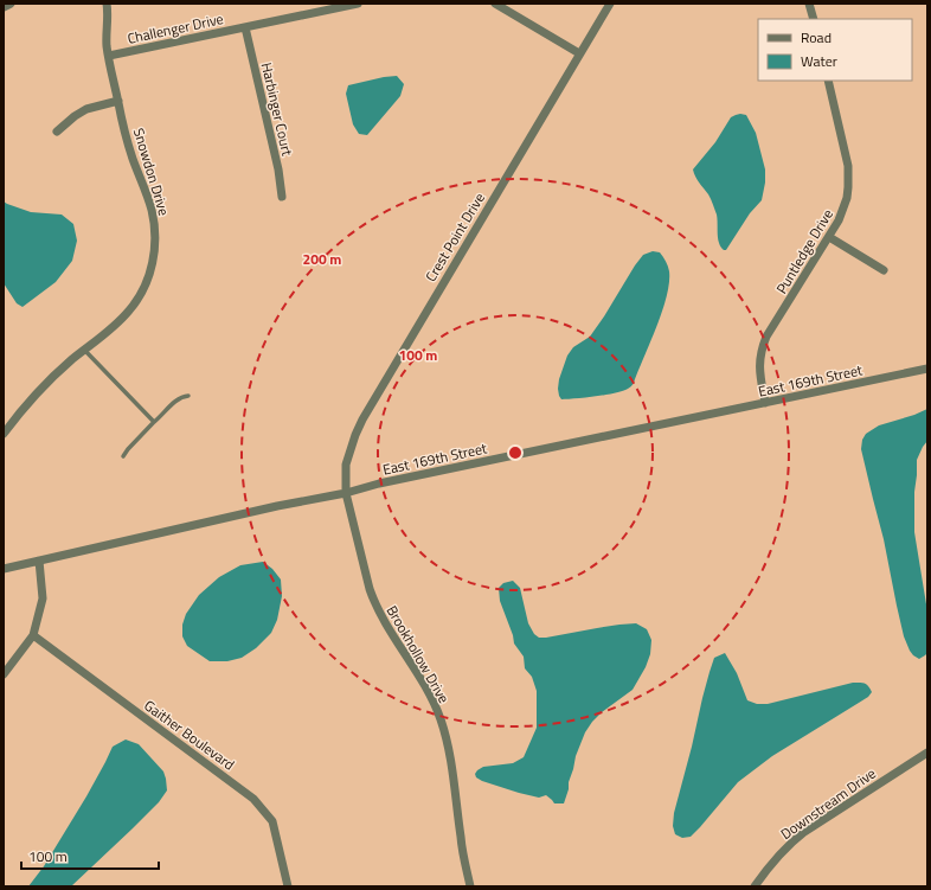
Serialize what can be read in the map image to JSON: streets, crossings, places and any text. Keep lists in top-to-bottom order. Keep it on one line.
{"streets":{"street":["Challenger Drive","Harbinger Court","Snowdon Drive","Crest Point Drive","Puntledge Drive","East 169th Street","Brookhollow Drive","Gaither Boulevard","Downstream Drive"]},"crossings":[["Challenger Drive","Harbinger Court"],["Challenger Drive","Snowdon Drive"],["Crest Point Drive","East 169th Street"],["Crest Point Drive","Brookhollow Drive"],["Puntledge Drive","East 169th Street"],["East 169th Street","Brookhollow Drive"]],"legend":["Road","Water"],"scale_bar":"100 m","rings":["200 m","100 m"]}
